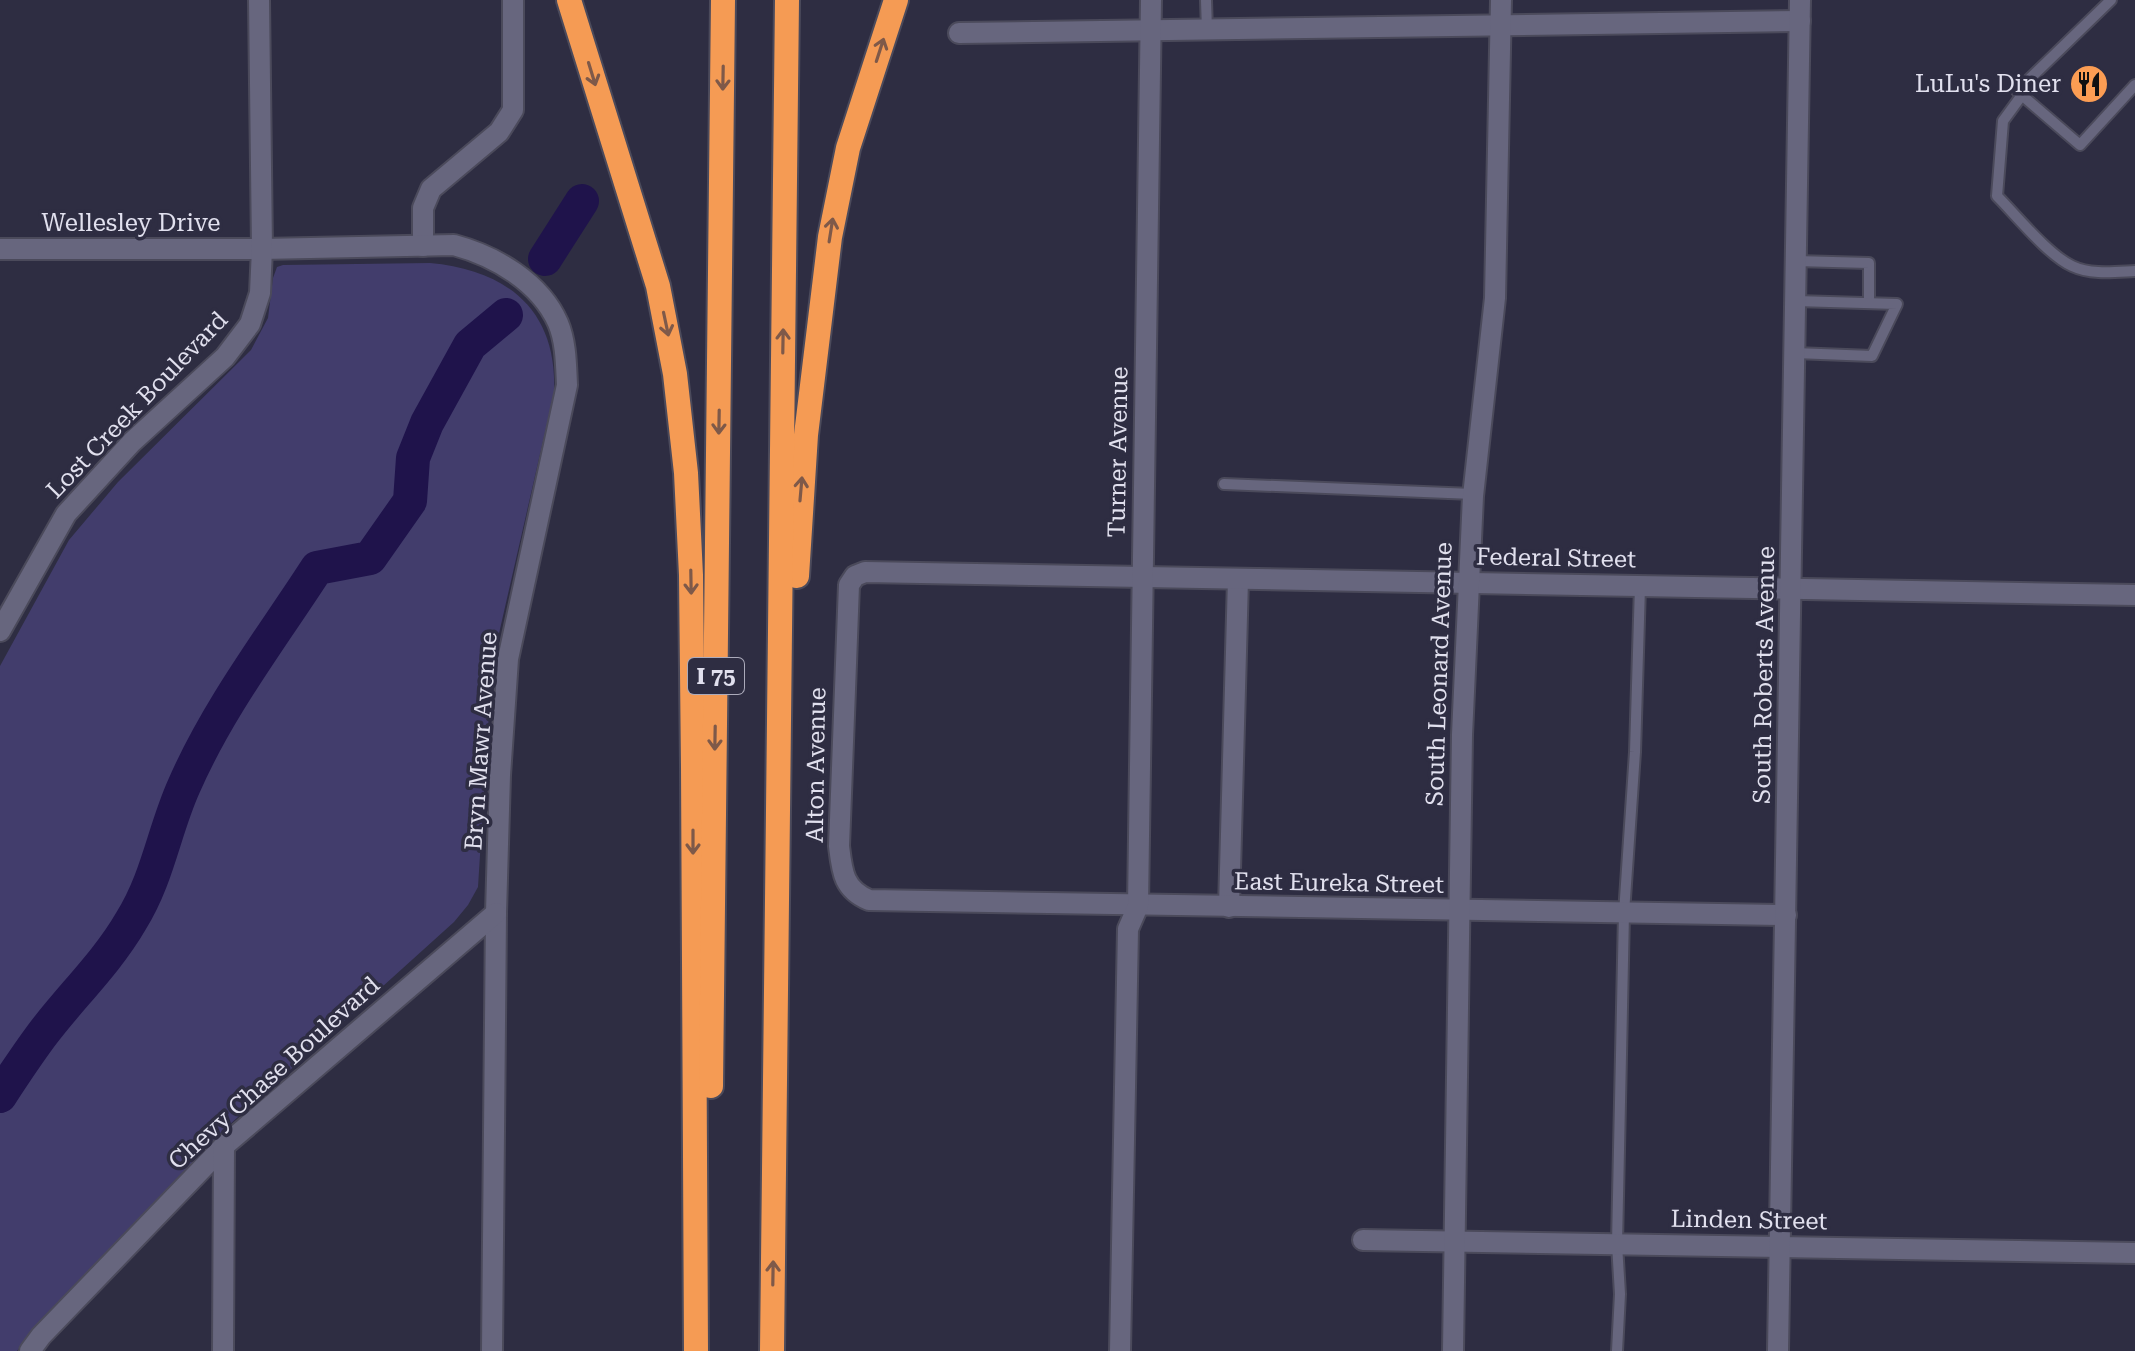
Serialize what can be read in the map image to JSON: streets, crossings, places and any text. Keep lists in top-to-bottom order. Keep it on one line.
{"streets":{"highway":["I 75"],"street":["Wellesley Drive","Lost Creek Boulevard","Turner Avenue","Federal Street","South Leonard Avenue","South Roberts Avenue","Bryn Mawr Avenue","Alton Avenue","East Eureka Street","Chevy Chase Boulevard","Linden Street"]},"crossings":[["Wellesley Drive","Lost Creek Boulevard"],["Wellesley Drive","Bryn Mawr Avenue"],["Lost Creek Boulevard","Bryn Mawr Avenue"],["Turner Avenue","Federal Street"],["Turner Avenue","East Eureka Street"],["Federal Street","South Leonard Avenue"],["Federal Street","South Roberts Avenue"],["Federal Street","Alton Avenue"],["South Leonard Avenue","East Eureka Street"],["South Leonard Avenue","Linden Street"],["South Roberts Avenue","East Eureka Street"],["South Roberts Avenue","Linden Street"],["Bryn Mawr Avenue","Chevy Chase Boulevard"],["Alton Avenue","East Eureka Street"]],"places":{"restaurant":["LuLu's Diner"]}}
